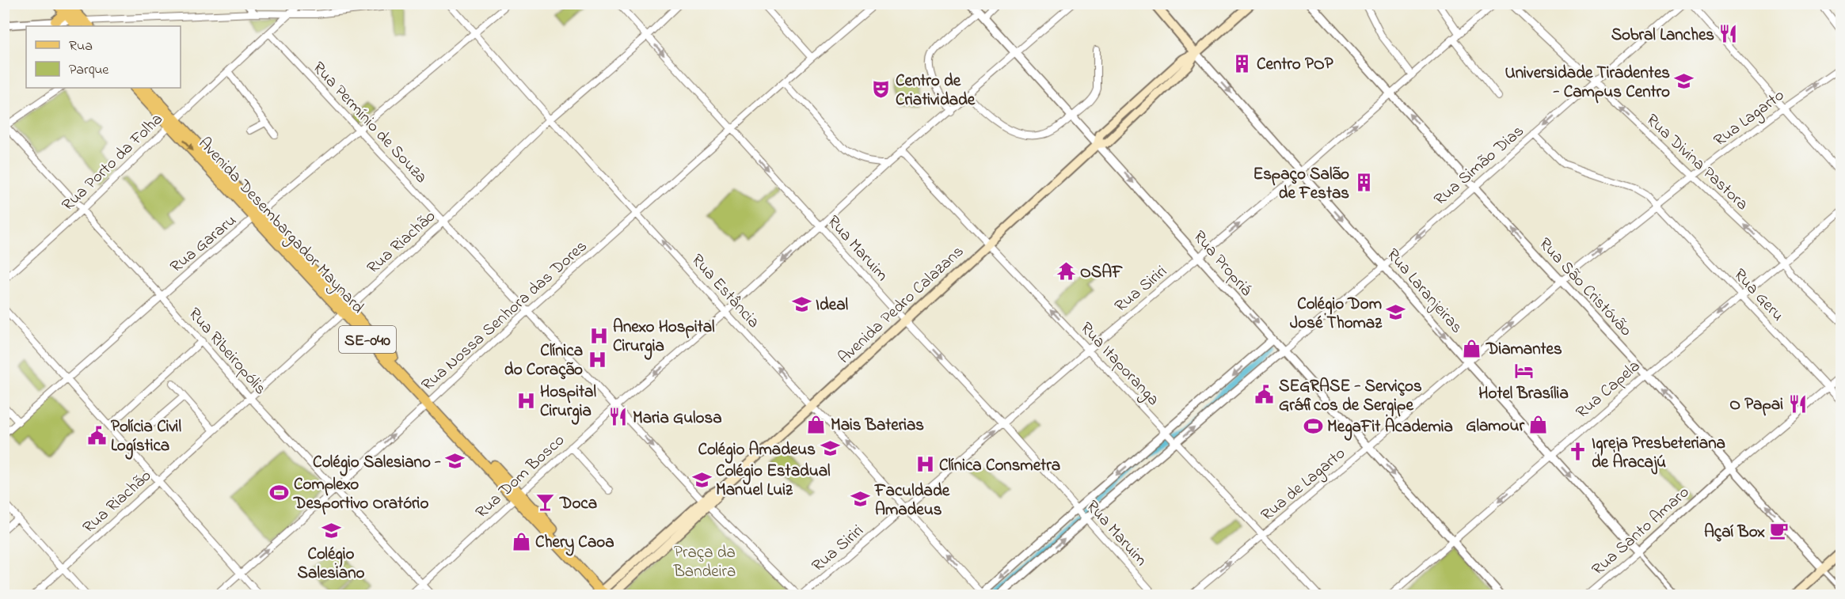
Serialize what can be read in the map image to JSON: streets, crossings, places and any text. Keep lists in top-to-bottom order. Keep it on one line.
{"streets":{"main road":["Avenida Desembargador Maynard","Rua Laranjeiras","Avenida Pedro Calazans","SE-040"],"street":["Rua Lagarto","Rua Permínio de Souza","Rua Porto da Folha","Rua Divina Pastora","Rua Simão Dias","Rua Riachão","Rua Gararu","Rua Maruim","Rua Propriá","Rua São Cristóvão","Rua Siriri","Rua Estância","Rua Geru","Rua Nossa Senhora das Dores","Rua Ribeiropólis","Rua Itaporanga","Rua Capela","Rua Dom Bosco","Rua de Lagarto","Rua Santo Amaro"]},"crossings":[["Rua Lagarto","Rua Divina Pastora"],["Rua Lagarto","Rua São Cristóvão"],["Rua Lagarto","Rua Geru"],["Rua Lagarto","Rua de Lagarto"],["Rua Permínio de Souza","Rua Porto da Folha"],["Rua Permínio de Souza","Rua Riachão"],["Rua Permínio de Souza","Rua Gararu"],["Rua Permínio de Souza","Avenida Pedro Calazans"],["Rua Permínio de Souza","Rua Nossa Senhora das Dores"],["Rua Permínio de Souza","Rua Dom Bosco"],["Rua Porto da Folha","Avenida Desembargador Maynard"],["Rua Porto da Folha","Rua Ribeiropólis"],["Rua Divina Pastora","Rua Simão Dias"],["Rua Divina Pastora","Rua Capela"],["Rua Simão Dias","Rua Propriá"],["Rua Simão Dias","Rua São Cristóvão"],["Rua Simão Dias","Rua Laranjeiras"],["Rua Simão Dias","Rua Geru"],["Avenida Desembargador Maynard","Rua Riachão"],["Avenida Desembargador Maynard","Rua Gararu"],["Avenida Desembargador Maynard","Avenida Pedro Calazans"],["Avenida Desembargador Maynard","Rua Nossa Senhora das Dores"],["Avenida Desembargador Maynard","Rua Dom Bosco"],["Rua Riachão","Rua Maruim"],["Rua Riachão","Rua Estância"],["Rua Riachão","Rua Ribeiropólis"],["Rua Gararu","Rua Estância"],["Rua Gararu","Rua Ribeiropólis"],["Rua Maruim","Rua Siriri"],["Rua Maruim","Avenida Pedro Calazans"],["Rua Maruim","Rua Nossa Senhora das Dores"],["Rua Maruim","Rua Dom Bosco"],["Rua Propriá","Rua Siriri"],["Rua Propriá","Avenida Pedro Calazans"],["Rua Propriá","Rua Capela"],["Rua Propriá","Rua Dom Bosco"],["Rua Propriá","Rua de Lagarto"],["Rua São Cristóvão","Rua Siriri"],["Rua São Cristóvão","Rua Capela"],["Rua São Cristóvão","Rua de Lagarto"],["Rua São Cristóvão","Rua Santo Amaro"],["Rua Siriri","Rua Estância"],["Rua Siriri","Rua Laranjeiras"],["Rua Siriri","Rua Itaporanga"],["Rua Estância","Avenida Pedro Calazans"],["Rua Estância","Rua Nossa Senhora das Dores"],["Rua Estância","Rua Dom Bosco"],["Rua Laranjeiras","Avenida Pedro Calazans"],["Rua Laranjeiras","Rua Capela"],["Rua Laranjeiras","Rua de Lagarto"],["Rua Laranjeiras","Rua Santo Amaro"],["Rua Geru","Rua Capela"],["Rua Geru","Rua Santo Amaro"],["Avenida Pedro Calazans","Rua Itaporanga"],["Rua Nossa Senhora das Dores","Rua Ribeiropólis"],["Rua Ribeiropólis","Rua Dom Bosco"],["Rua Itaporanga","Rua Dom Bosco"],["Rua Itaporanga","Rua de Lagarto"]],"one_way":["Rua Lagarto","Rua Divina Pastora","Rua Simão Dias","Rua Maruim","Rua Propriá","Rua São Cristóvão","Rua Siriri","Rua Estância","Rua Laranjeiras","Rua Capela","Rua de Lagarto"],"parks":["Praça da Bandeira"],"places":{"restaurant":["Sobral Lanches","O Papai","Maria Gulosa"],"building":["Centro POP","Espaço Salão de Festas"],"school or university":["Universidade Tiradentes - Campus Centro","Ideal","Colégio Dom José Thomaz","Colégio Amadeus","Colégio Salesiano -","Colégio Estadual Manuel Luiz","Faculdade Amadeus","Colégio Salesiano"],"theatre":["Centro de Criatividade"],"temple":["OSAF"],"hospital":["Anexo Hospital Cirurgia","Clínica do Coração","Hospital Cirurgia","Clínica Consmetra"],"shop":["Diamantes","Mais Baterias","Glamour","Chery Caoa"],"hotel":["Hotel Brasília"],"public building":["SEGRASE - Serviços Gráficos de Sergipe","Polícia Civil Logística"],"sports":["MegaFit Academia","Complexo Desportivo Oratório"],"church":["Igreja Presbeteriana de Aracajú"],"bar":["Doca"],"cafe":["Açaí Box"]},"legend":["Rua","Parque"]}
